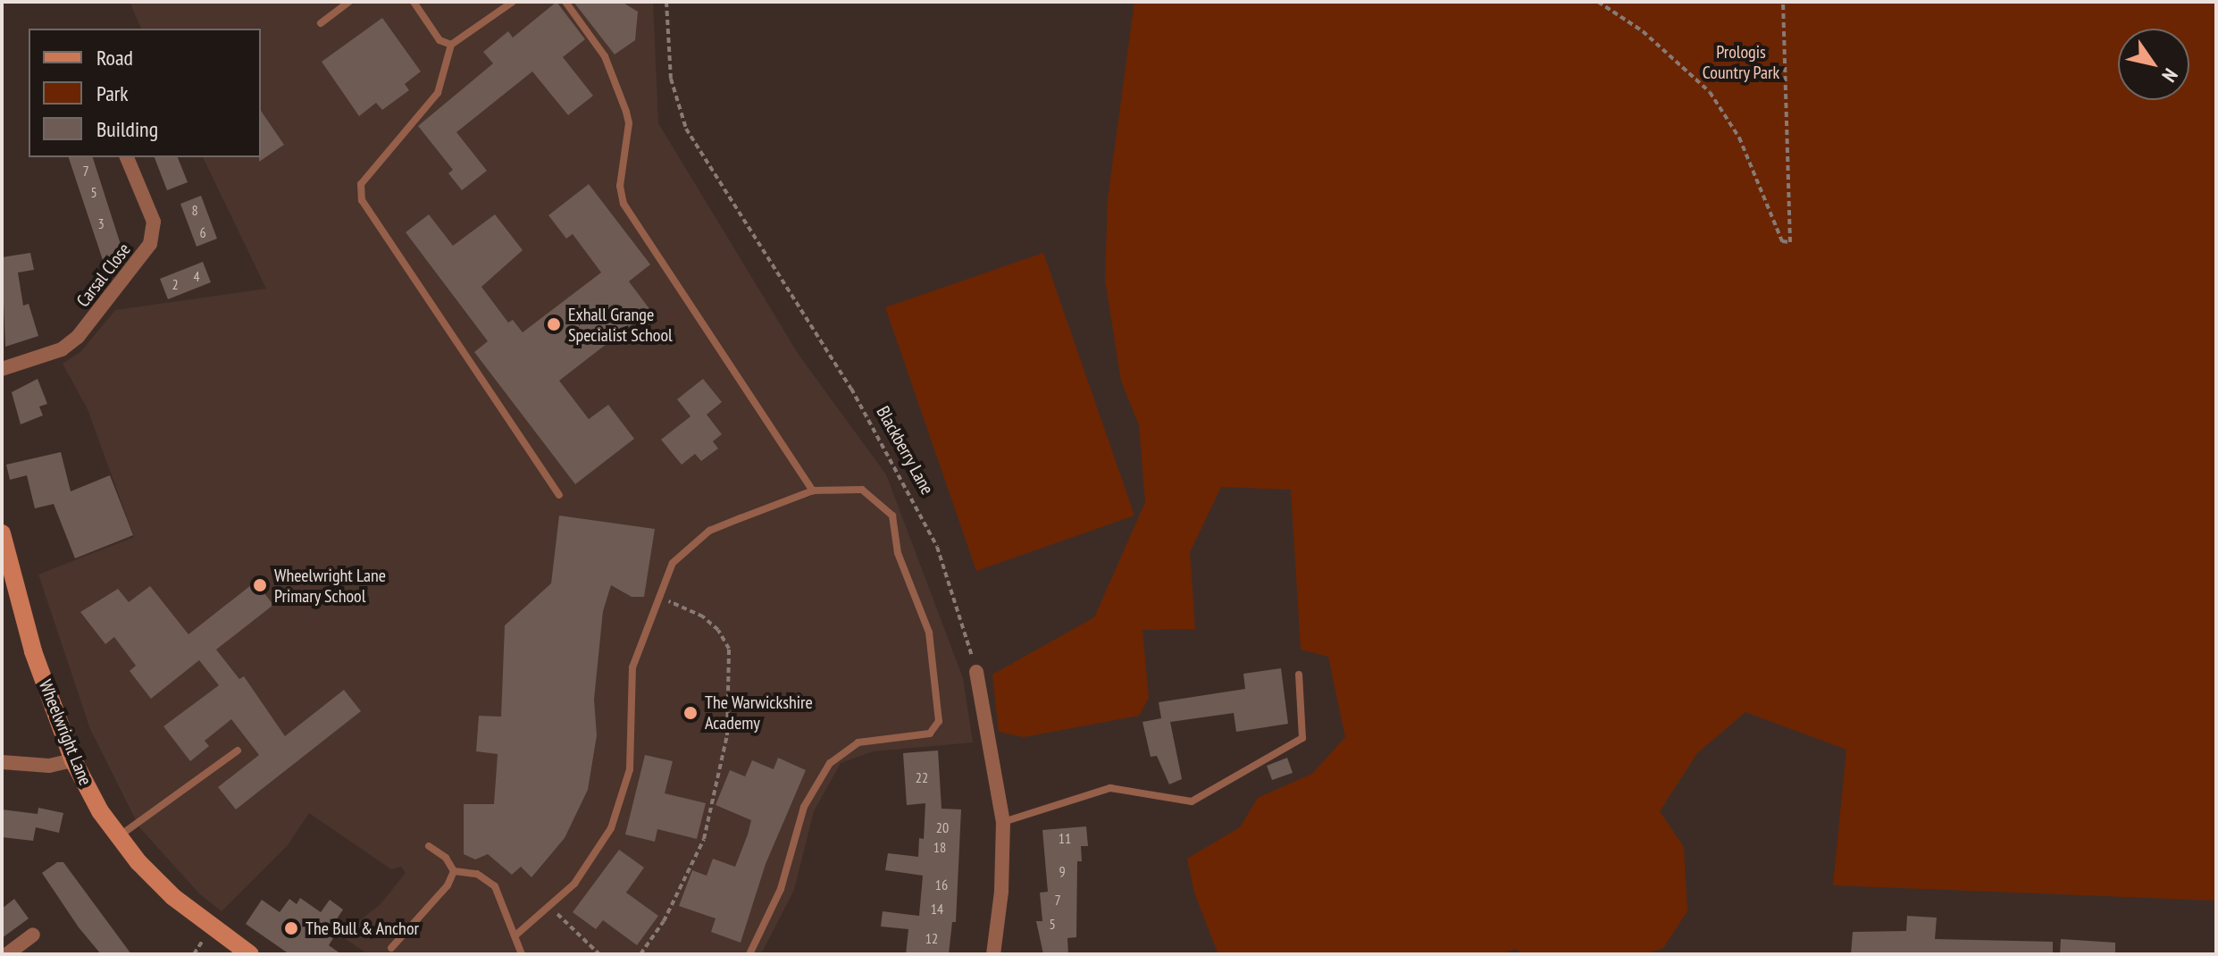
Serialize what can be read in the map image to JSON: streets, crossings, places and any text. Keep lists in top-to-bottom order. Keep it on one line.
{"streets":{"street":["Carsal Close","Wheelwright Lane"],"path":["Blackberry Lane"]},"parks":["Prologis Country Park"],"places":["Exhall Grange Specialist School","Wheelwright Lane Primary School","The Warwickshire Academy","The Bull & Anchor"],"house_numbers":["7","5","8","3","6","4","2","22","20","11","18","9","16","7","14","5","12"],"legend":["Road","Park","Building"],"north":"bottom right"}
